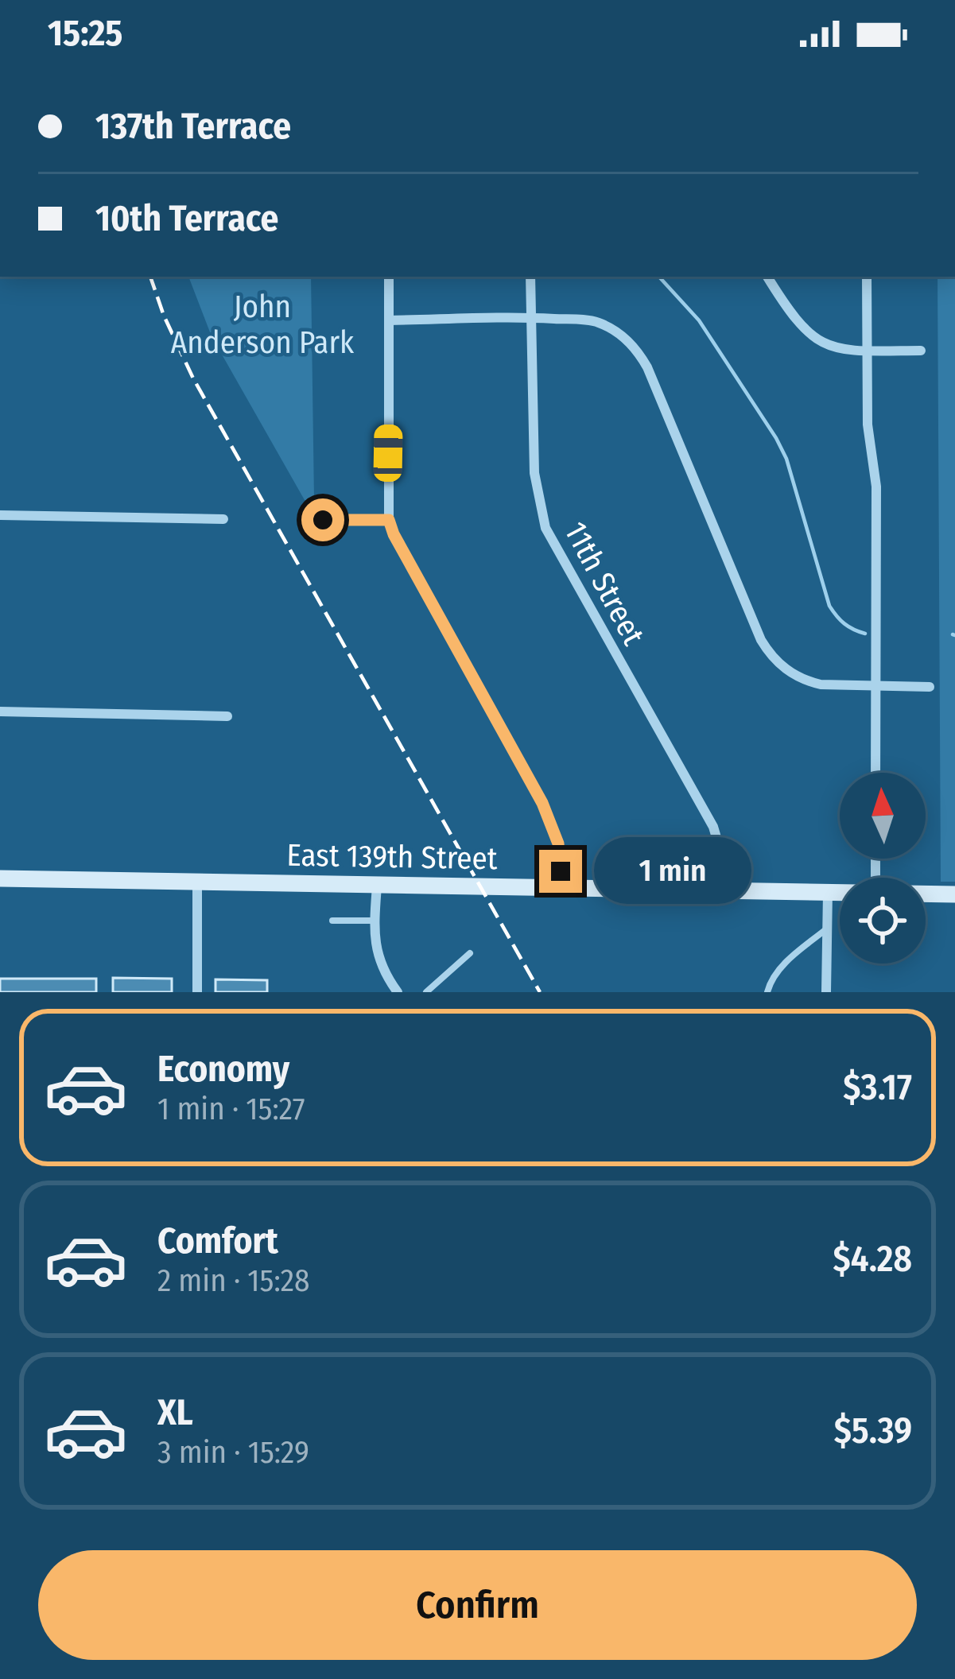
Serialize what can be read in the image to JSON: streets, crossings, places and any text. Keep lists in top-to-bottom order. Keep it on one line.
{"streets":{"street":["11th Street","East 139th Street"]},"crossings":[["11th Street","East 139th Street"]],"parks":["John Anderson Park"],"north":"top","page":{"status":"15:25","banner":["137th Terrace","10th Terrace"],"bubble":"1 min","list":[{"name":"Economy","note":"1 min · 15:27","value":"$3.17"},{"name":"Comfort","note":"2 min · 15:28","value":"$4.28"},{"name":"XL","note":"3 min · 15:29","value":"$5.39"}],"buttons":"Confirm"}}
